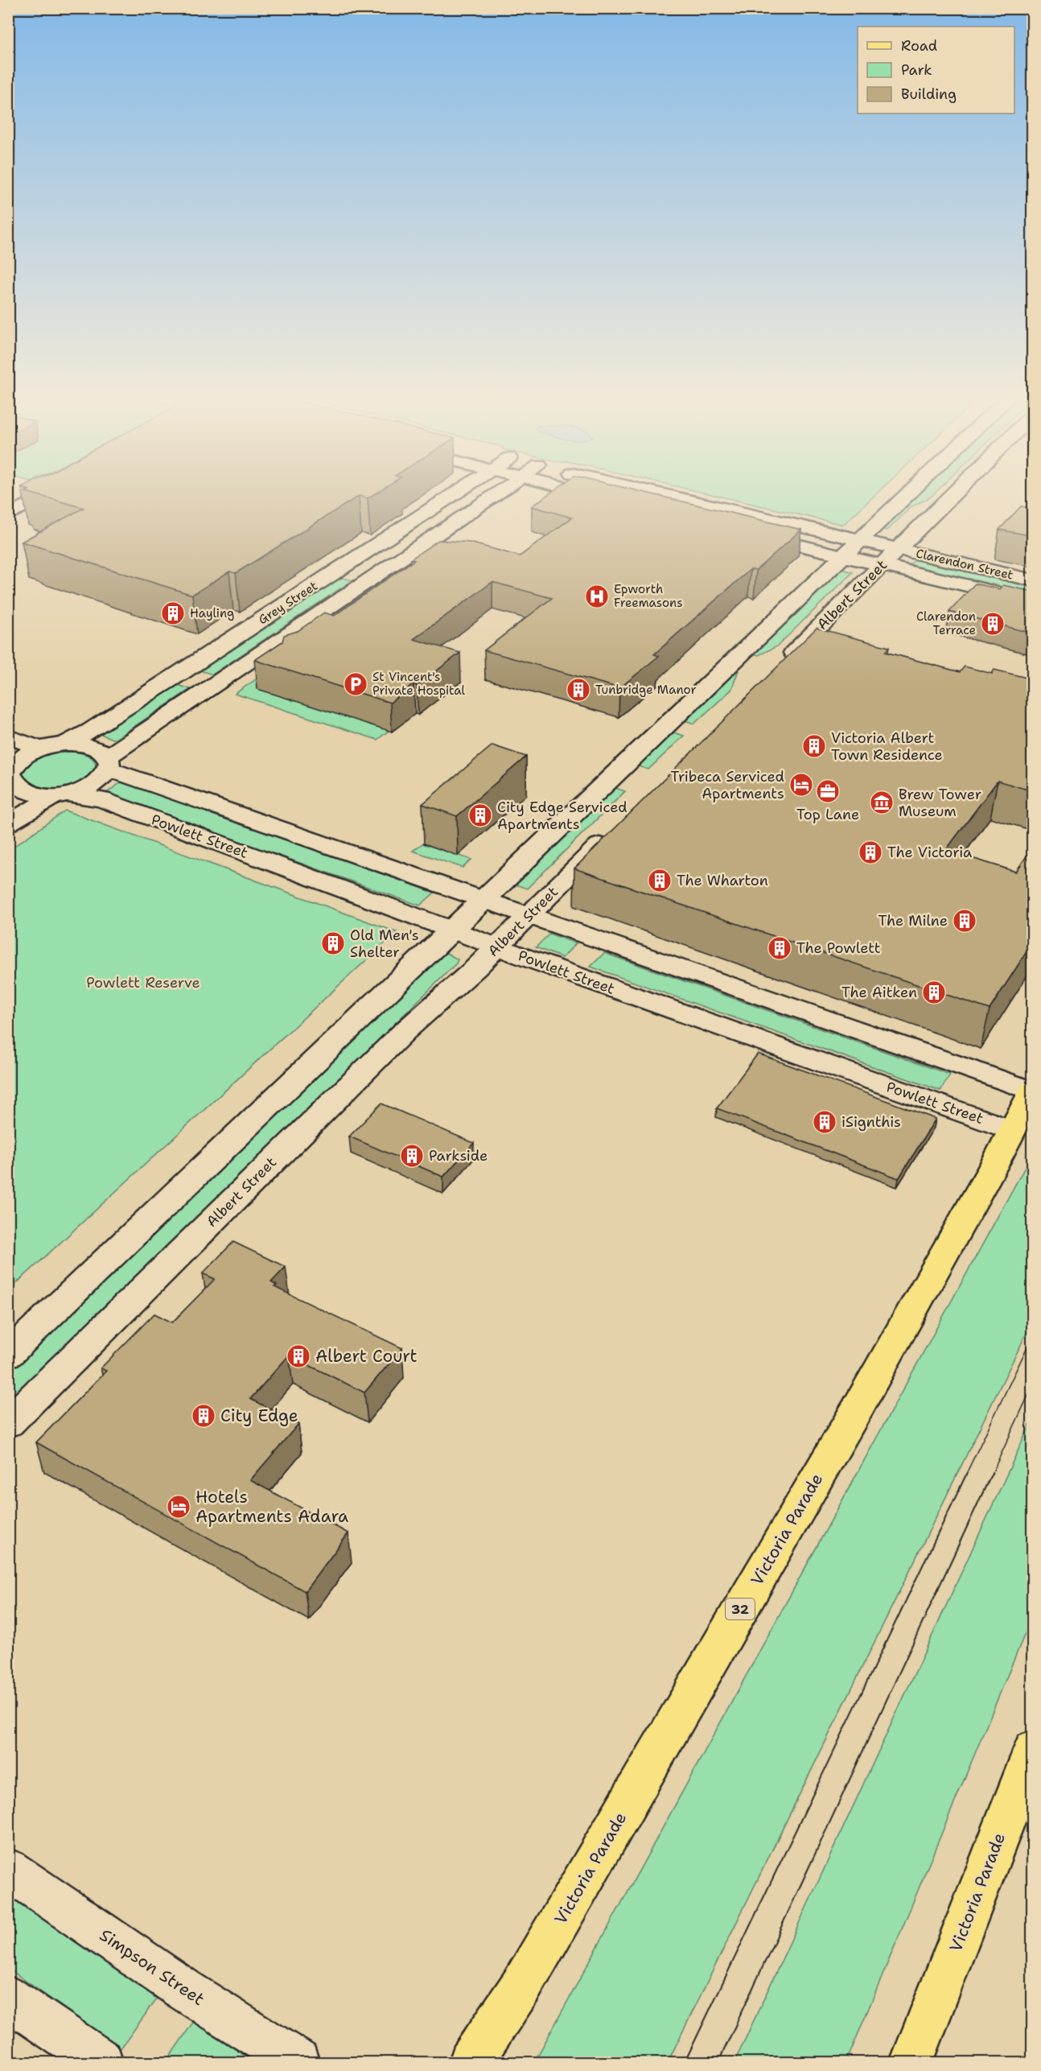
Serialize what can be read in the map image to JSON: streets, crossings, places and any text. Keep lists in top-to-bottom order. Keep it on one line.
{"streets":{"main road":["Victoria Parade","32"],"street":["Clarendon Street","Albert Street","Grey Street","Powlett Street","Simpson Street"]},"crossings":[["Clarendon Street","Albert Street"],["Albert Street","Powlett Street"],["Grey Street","Powlett Street"],["Powlett Street","Victoria Parade"]],"parks":["Powlett Reserve"],"places":{"hospital":["Epworth Freemasons"],"building":["Hayling","Clarendon Terrace","Tunbridge Manor","Victoria Albert Town Residence","City Edge Serviced Apartments","The Victoria","The Wharton","The Milne","Old Men's Shelter","The Powlett","The Aitken","iSignthis","Parkside","Albert Court","City Edge"],"parking":["St Vincent's Private Hospital"],"hotel":["Tribeca Serviced Apartments","Hotels Apartments Adara"],"office":["Top Lane"],"museum":["Brew Tower Museum"]},"legend":["Road","Park","Building"]}
